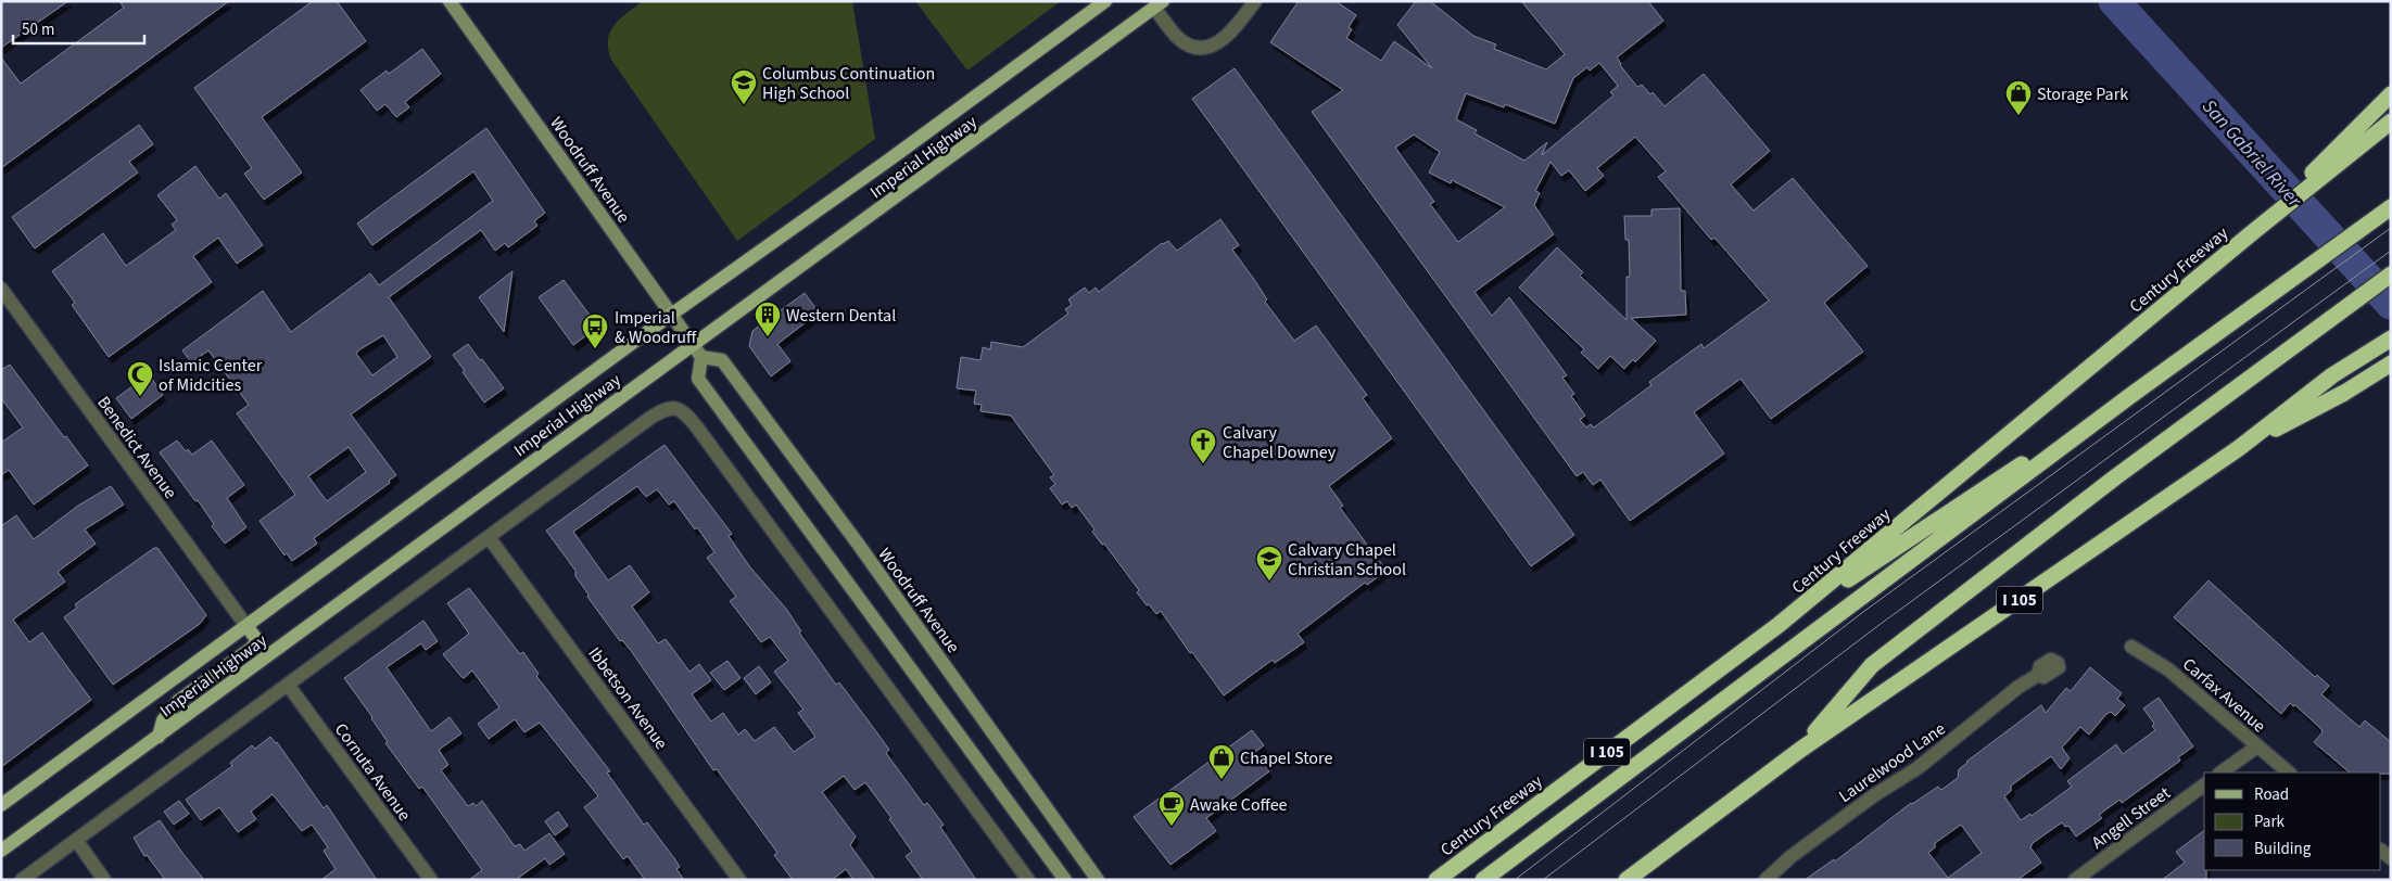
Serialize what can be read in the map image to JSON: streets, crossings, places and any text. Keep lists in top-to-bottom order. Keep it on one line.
{"streets":{"highway":["Century Freeway","I 105"],"main road":["Imperial Highway","Woodruff Avenue"],"street":["Benedict Avenue","Carfax Avenue","Ibbetson Avenue","Laurelwood Lane","Cornuta Avenue","Angell Street"]},"crossings":[["Imperial Highway","Woodruff Avenue"],["Imperial Highway","Benedict Avenue"]],"water":["San Gabriel River"],"places":{"school or university":["Columbus Continuation High School","Calvary Chapel Christian School"],"shop":["Storage Park","Chapel Store"],"building":["Western Dental"],"bus stop":["Imperial & Woodruff"],"mosque":["Islamic Center of Midcities"],"church":["Calvary Chapel Downey"],"cafe":["Awake Coffee"]},"legend":["Road","Park","Building"],"scale_bar":"50 m"}
